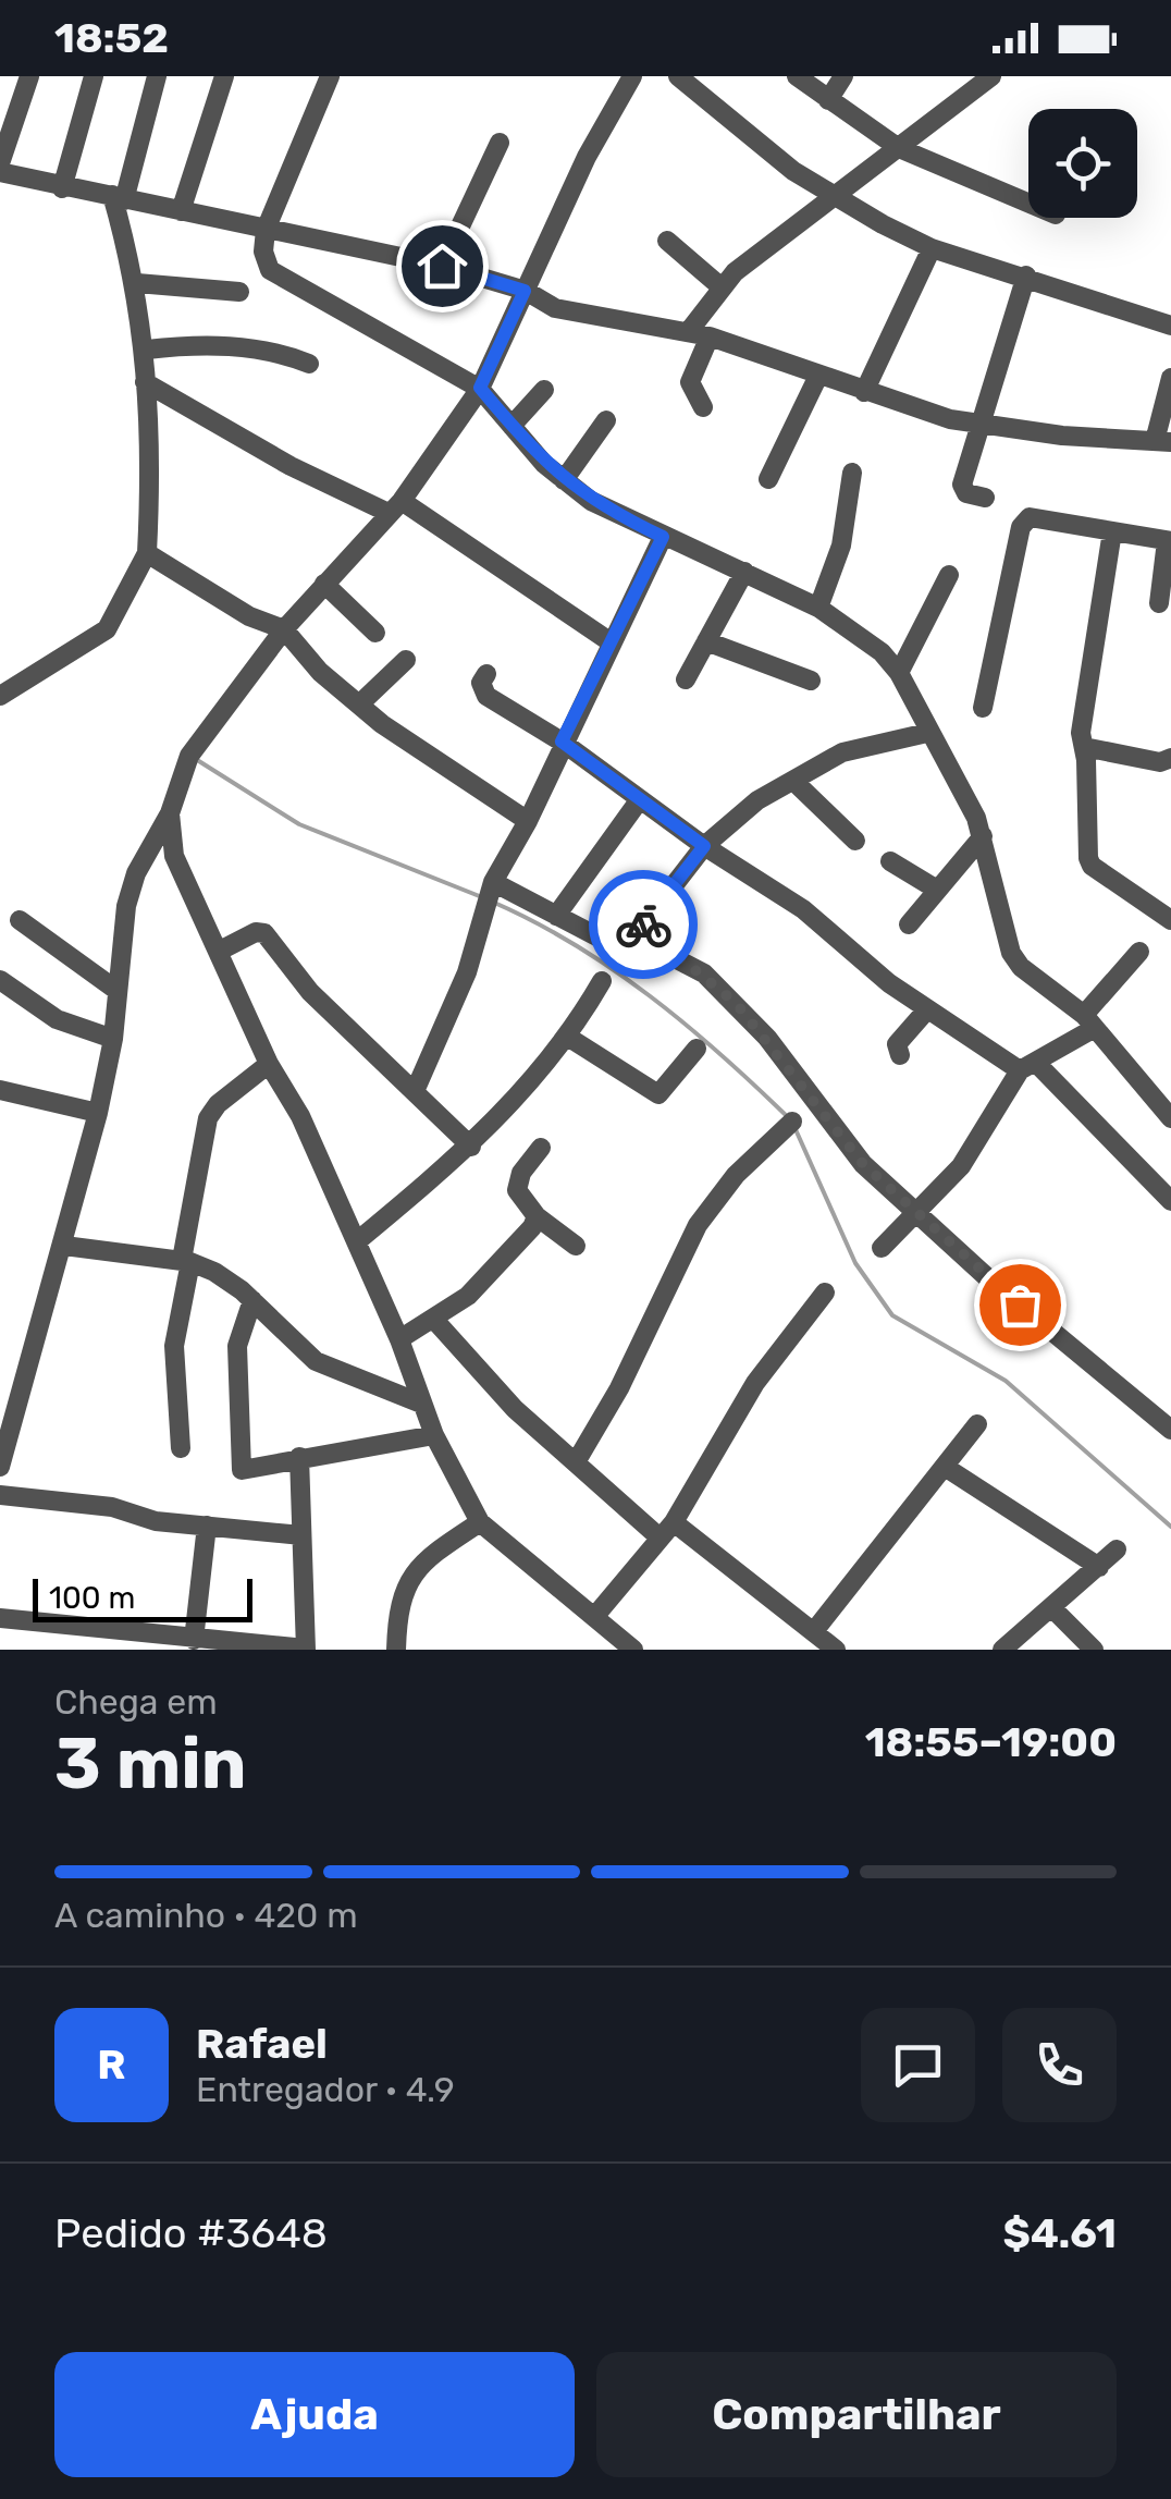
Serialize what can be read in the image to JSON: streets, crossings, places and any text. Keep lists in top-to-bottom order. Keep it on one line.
{"scale_bar":"100 m","page":{"status":"18:52","scale":"100 m","heading":["3 min","Chega em","18:55–19:00"],"panel":["Rafael","Entregador · 4.9","Pedido #3648","$4.61"],"bar":"A caminho · 420 m","round":"R","buttons":["Ajuda","Compartilhar"]}}
